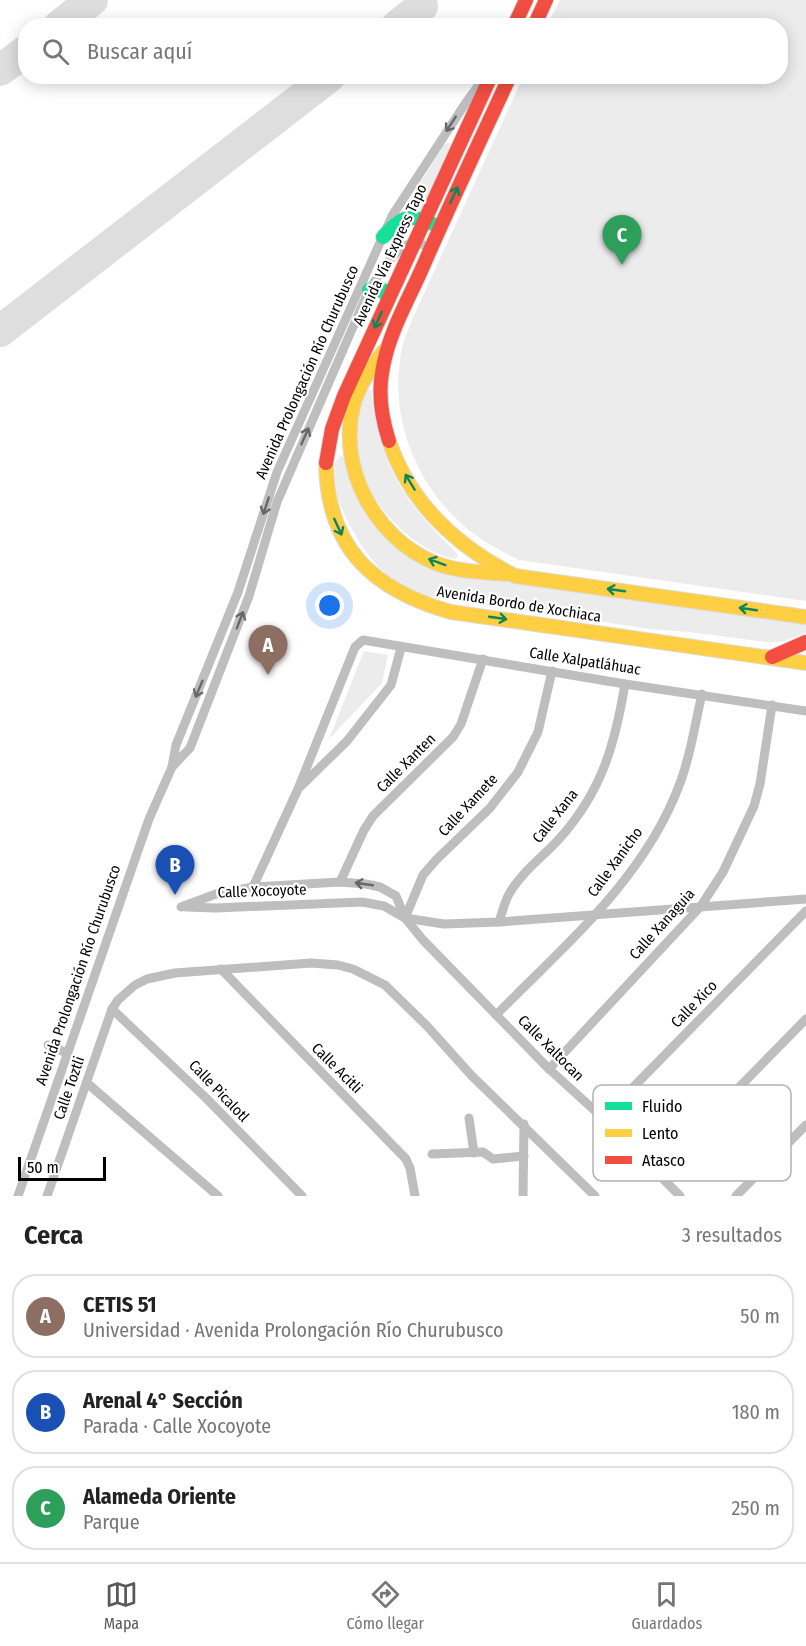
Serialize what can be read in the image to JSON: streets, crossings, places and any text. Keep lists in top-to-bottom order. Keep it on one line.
{"streets":{"main road":["Avenida Vía Express Tapo","Avenida Bordo de Xochiaca"],"street":["Avenida Prolongación Río Churubusco","Calle Xalpatláhuac","Calle Xanten","Calle Xamete","Calle Xana","Calle Xanicho","Calle Xocoyote","Calle Xanaguia","Calle Xico","Calle Xaltocan","Calle Acitli","Calle Toztli","Calle Picalotl"]},"crossings":[["Avenida Vía Express Tapo","Avenida Prolongación Río Churubusco"],["Avenida Vía Express Tapo","Avenida Bordo de Xochiaca"],["Calle Xalpatláhuac","Calle Xanten"],["Calle Xalpatláhuac","Calle Xamete"],["Calle Xalpatláhuac","Calle Xana"],["Calle Xalpatláhuac","Calle Xanicho"],["Calle Xalpatláhuac","Calle Xanaguia"],["Calle Xanten","Calle Xocoyote"],["Calle Xamete","Calle Xocoyote"],["Calle Xamete","Calle Xaltocan"],["Calle Xana","Calle Xocoyote"],["Calle Xanicho","Calle Xocoyote"],["Calle Xanicho","Calle Xaltocan"],["Calle Xocoyote","Calle Xanaguia"],["Calle Xocoyote","Calle Xaltocan"],["Calle Xanaguia","Calle Xaltocan"],["Calle Acitli","Calle Toztli"],["Calle Toztli","Calle Picalotl"]],"legend":["Fluido","Lento","Atasco"],"scale_bar":"50 m","page":{"search":"Buscar aquí","pins":["C","A","B"],"scale":"50 m","heading":["Cerca","3 resultados"],"list":[{"mark":"A","name":"CETIS 51","note":"Universidad · Avenida Prolongación Río Churubusco","value":"50 m"},{"mark":"B","name":"Arenal 4° Sección","note":"Parada · Calle Xocoyote","value":"180 m"},{"mark":"C","name":"Alameda Oriente","note":"Parque","value":"250 m"}],"nav":["Mapa","Cómo llegar","Guardados"]}}
